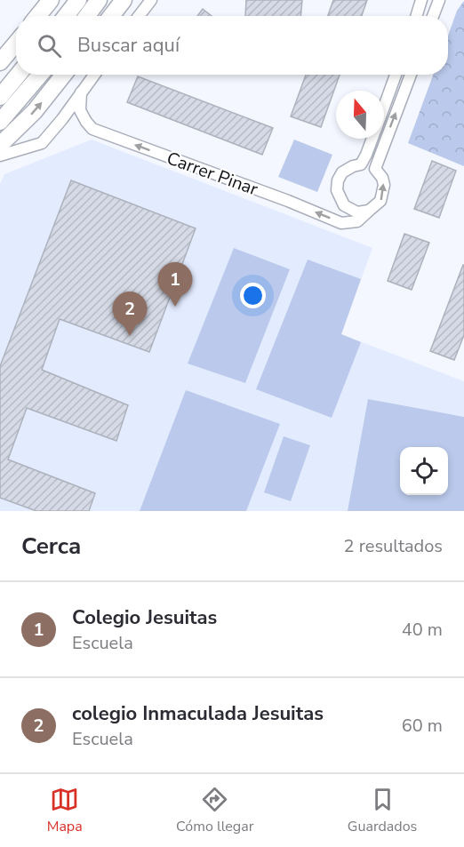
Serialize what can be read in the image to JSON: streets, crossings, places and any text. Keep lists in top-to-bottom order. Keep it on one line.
{"streets":{"street":["Carrer Pinar"]},"one_way":["Carrer Pinar"],"north":"top","page":{"search":"Buscar aquí","pins":["1","2"],"heading":["Cerca","2 resultados"],"list":[{"mark":"1","name":"Colegio Jesuitas","note":"Escuela","value":"40 m"},{"mark":"2","name":"colegio Inmaculada Jesuitas","note":"Escuela","value":"60 m"}],"nav":["Mapa","Cómo llegar","Guardados"]}}
